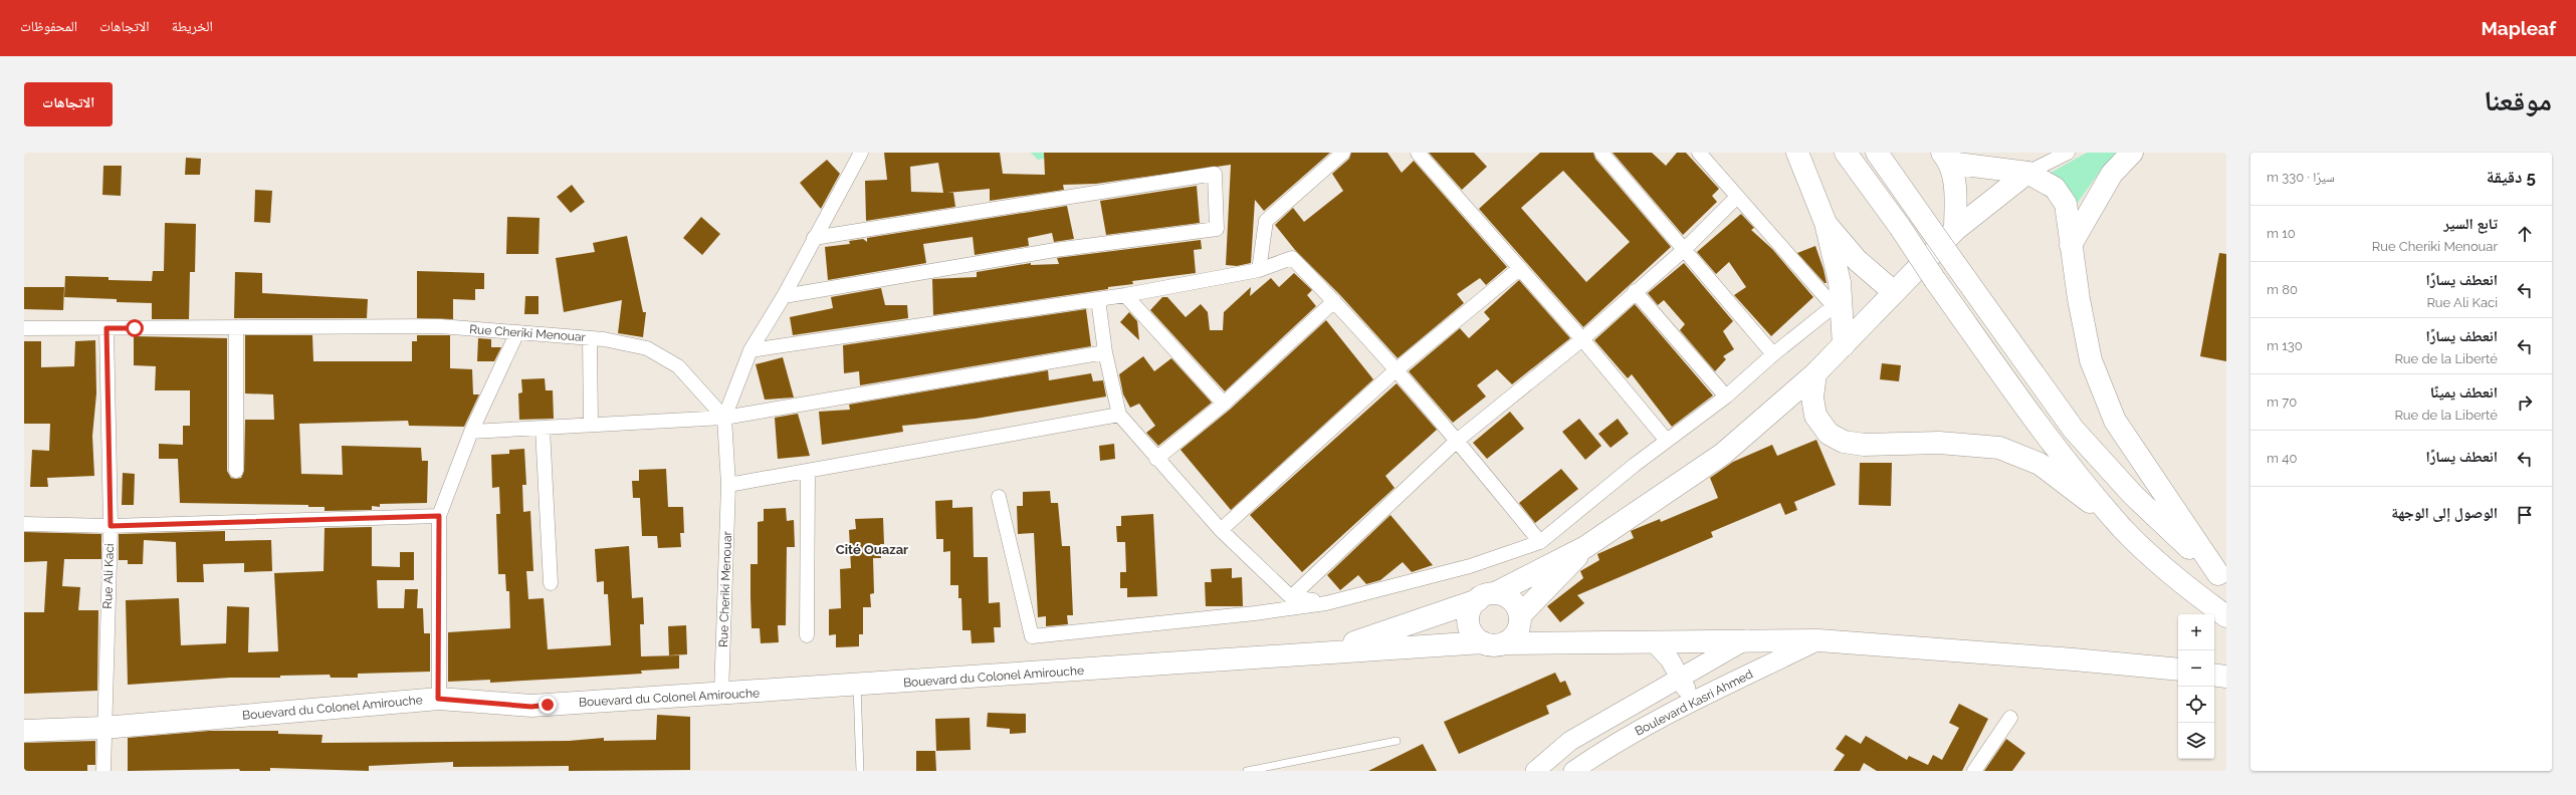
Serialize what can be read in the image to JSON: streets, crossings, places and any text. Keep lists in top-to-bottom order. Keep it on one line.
{"streets":{"main road":["Bouevard du Colonel Amirouche","Boulevard Kasri Ahmed"],"street":["Rue Cheriki Menouar","Rue Ali Kaci"]},"crossings":[["Rue Cheriki Menouar","Rue Ali Kaci"],["Rue Cheriki Menouar","Bouevard du Colonel Amirouche"],["Rue Ali Kaci","Bouevard du Colonel Amirouche"],["Bouevard du Colonel Amirouche","Boulevard Kasri Ahmed"]],"districts":["Cité Ouazar"],"page":{"header":"Mapleaf","nav":["الخريطة","الاتجاهات","المحفوظات"],"title":"موقعنا","buttons":"الاتجاهات","heading":["5 دقيقة","سيرًا · 330 m"],"list":[["تابع السير","Rue Cheriki Menouar","10 m"],["انعطف يسارًا","Rue Ali Kaci","80 m"],["انعطف يسارًا","Rue de la Liberté","130 m"],["انعطف يمينًا","Rue de la Liberté","70 m"],["انعطف يسارًا","40 m"],"الوصول إلى الوجهة"],"map_buttons":["+","−"]}}
